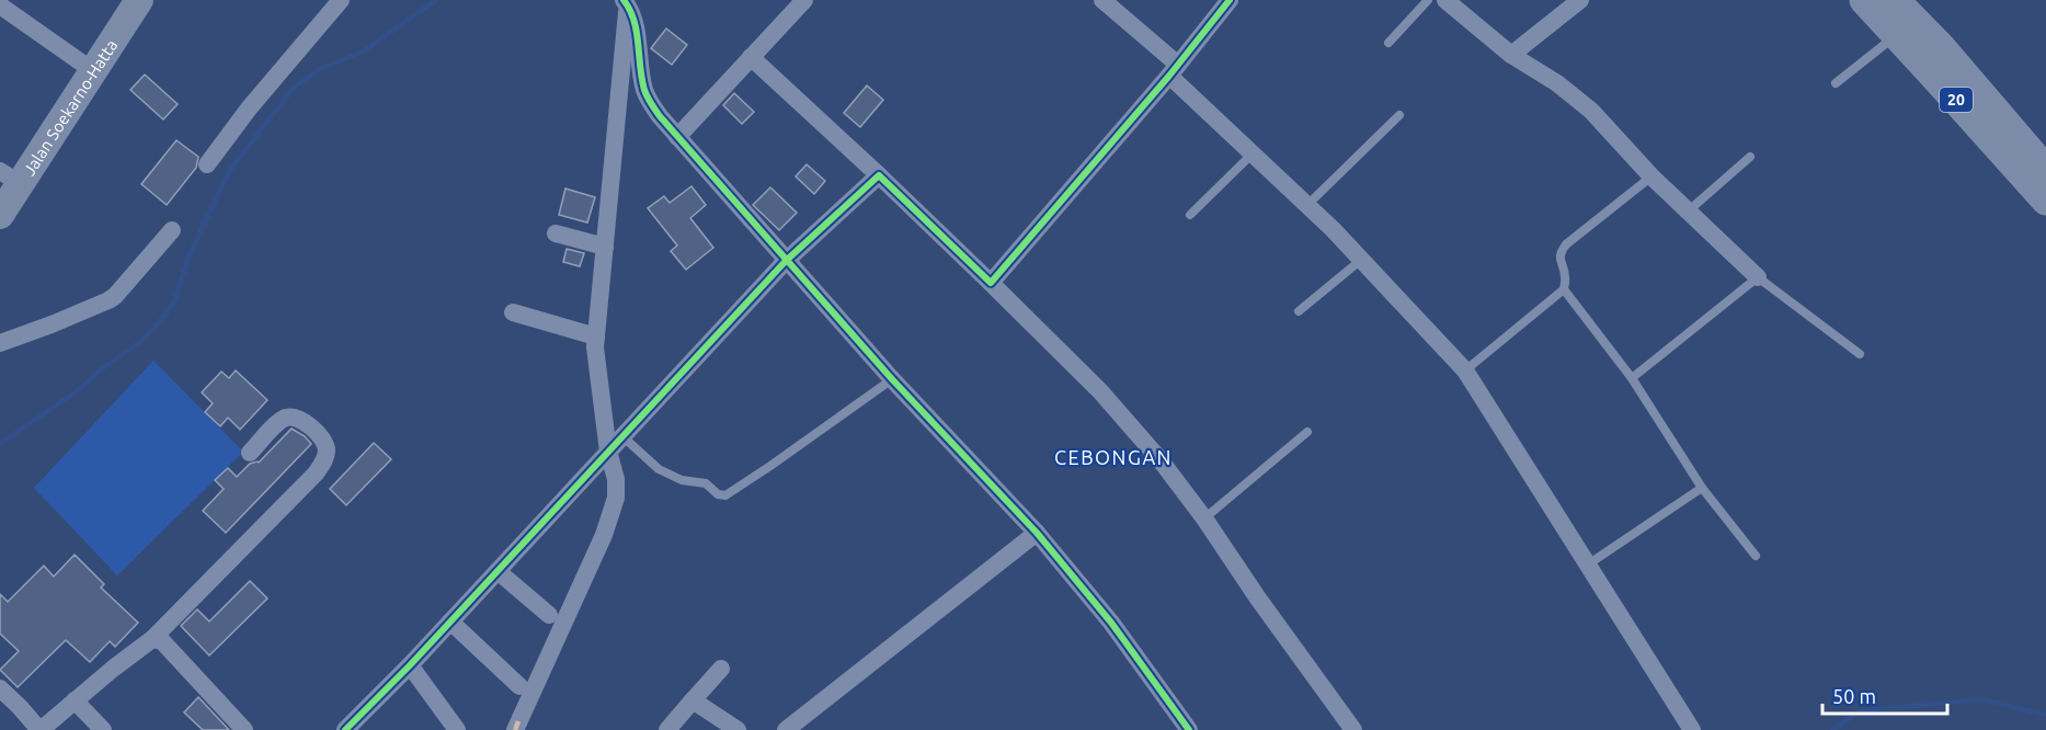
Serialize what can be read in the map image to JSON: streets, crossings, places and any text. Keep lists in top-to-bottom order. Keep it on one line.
{"streets":{"highway":["20"],"main road":["Jalan Soekarno-Hatta"]},"districts":["CEBONGAN"],"scale_bar":"50 m"}
